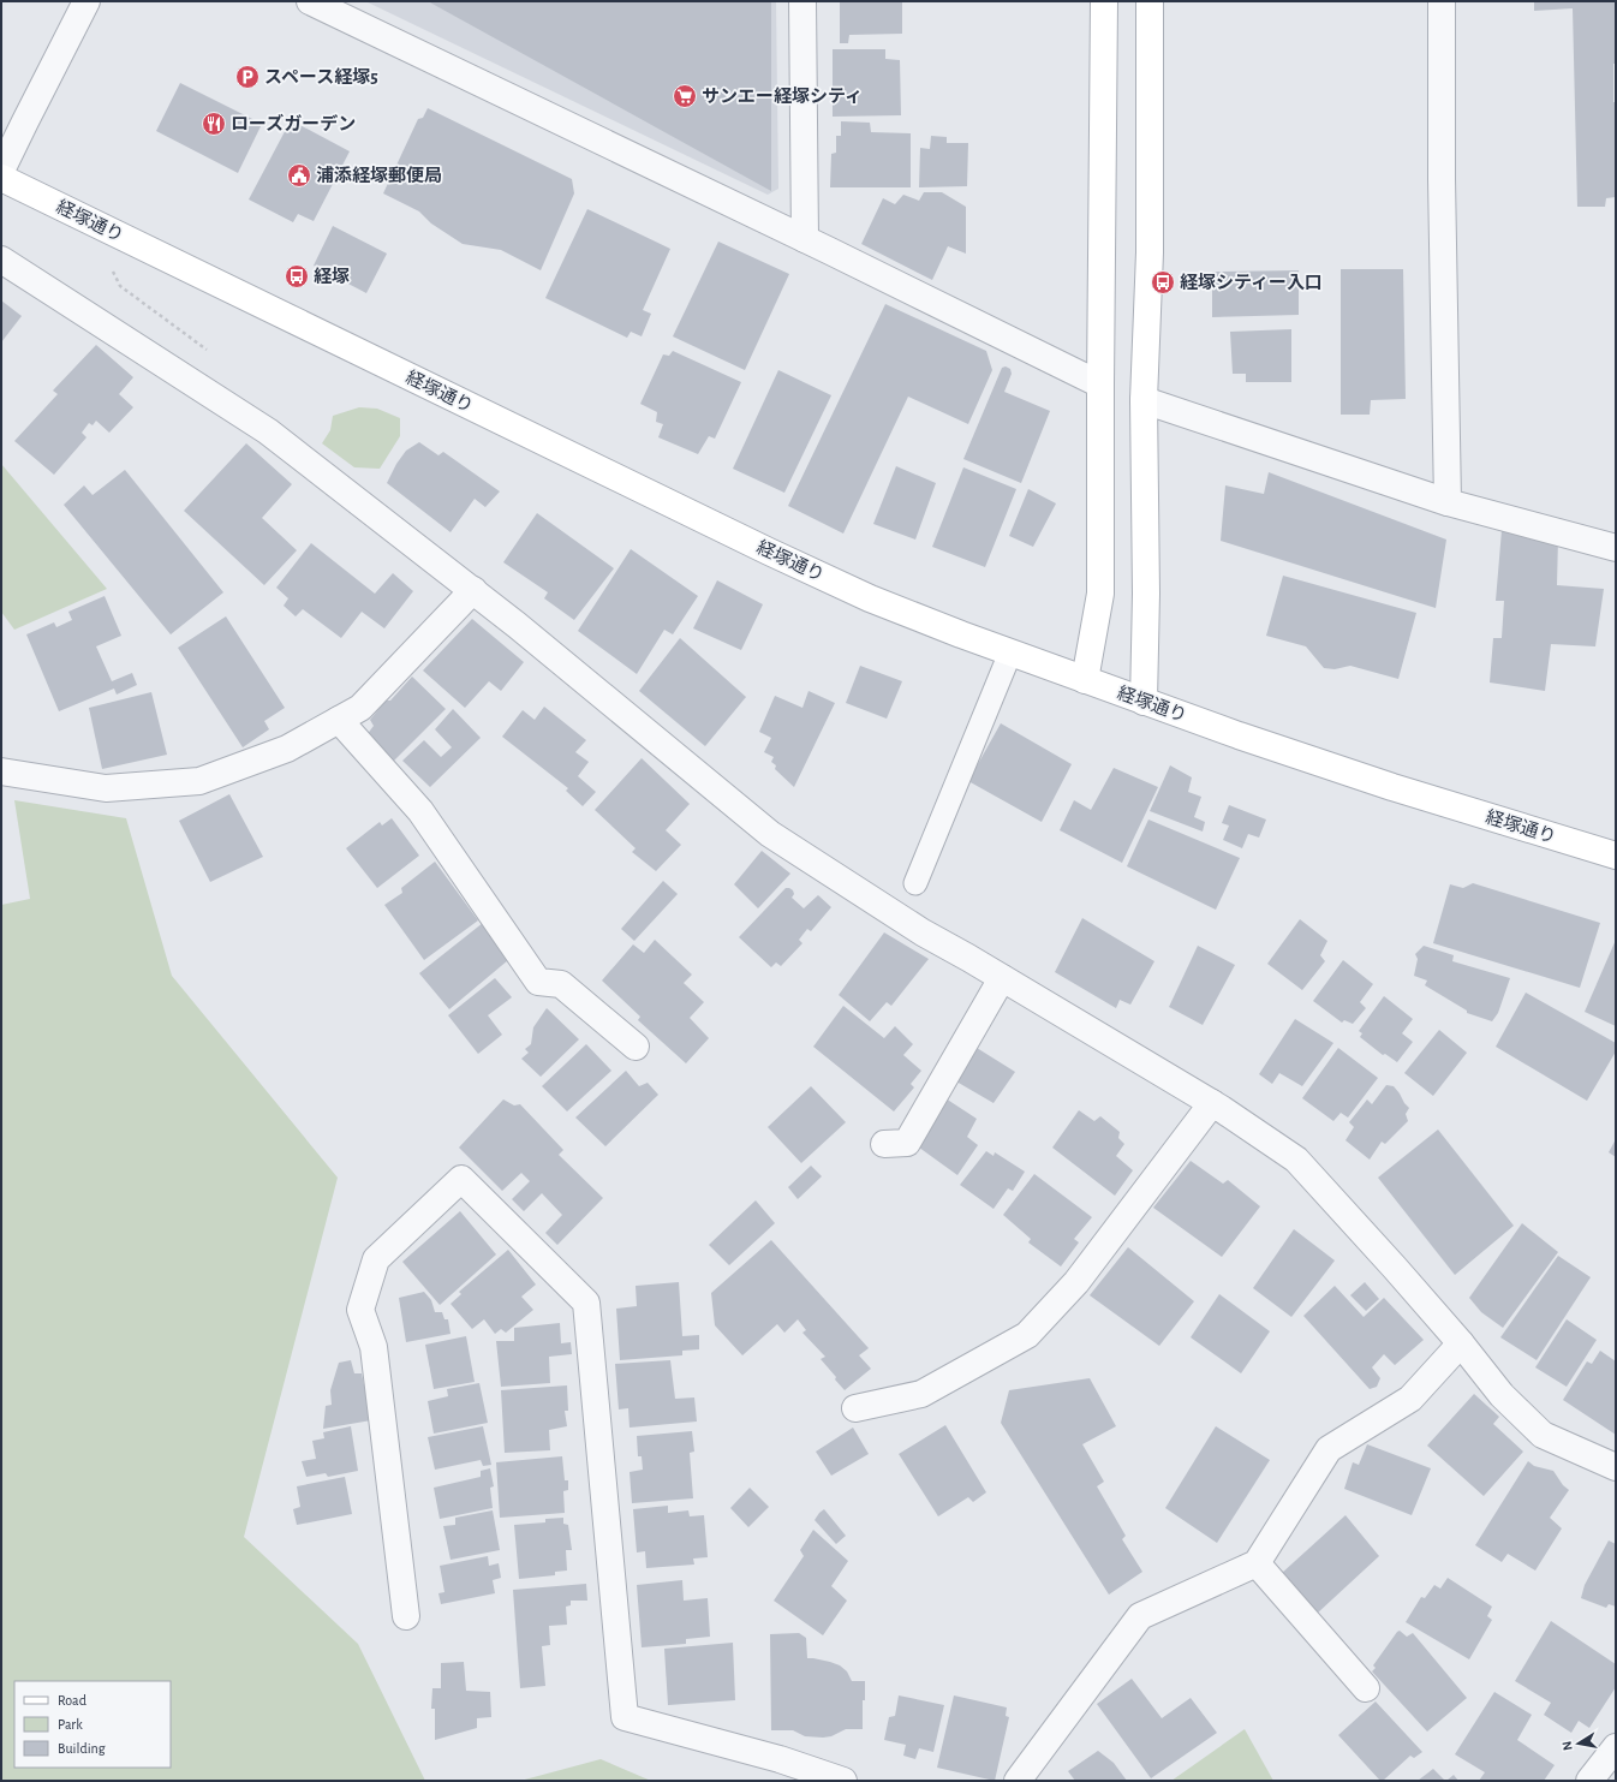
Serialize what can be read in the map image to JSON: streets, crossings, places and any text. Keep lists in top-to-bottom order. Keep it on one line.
{"streets":{"main road":["経塚通り"]},"places":{"parking":["スペース経塚5"],"supermarket":["サンエー経塚シティ"],"restaurant":["ローズガーデン"],"public building":["浦添経塚郵便局"],"bus stop":["経塚","経塚シティー入口"]},"legend":["Road","Park","Building"],"north":"left"}
